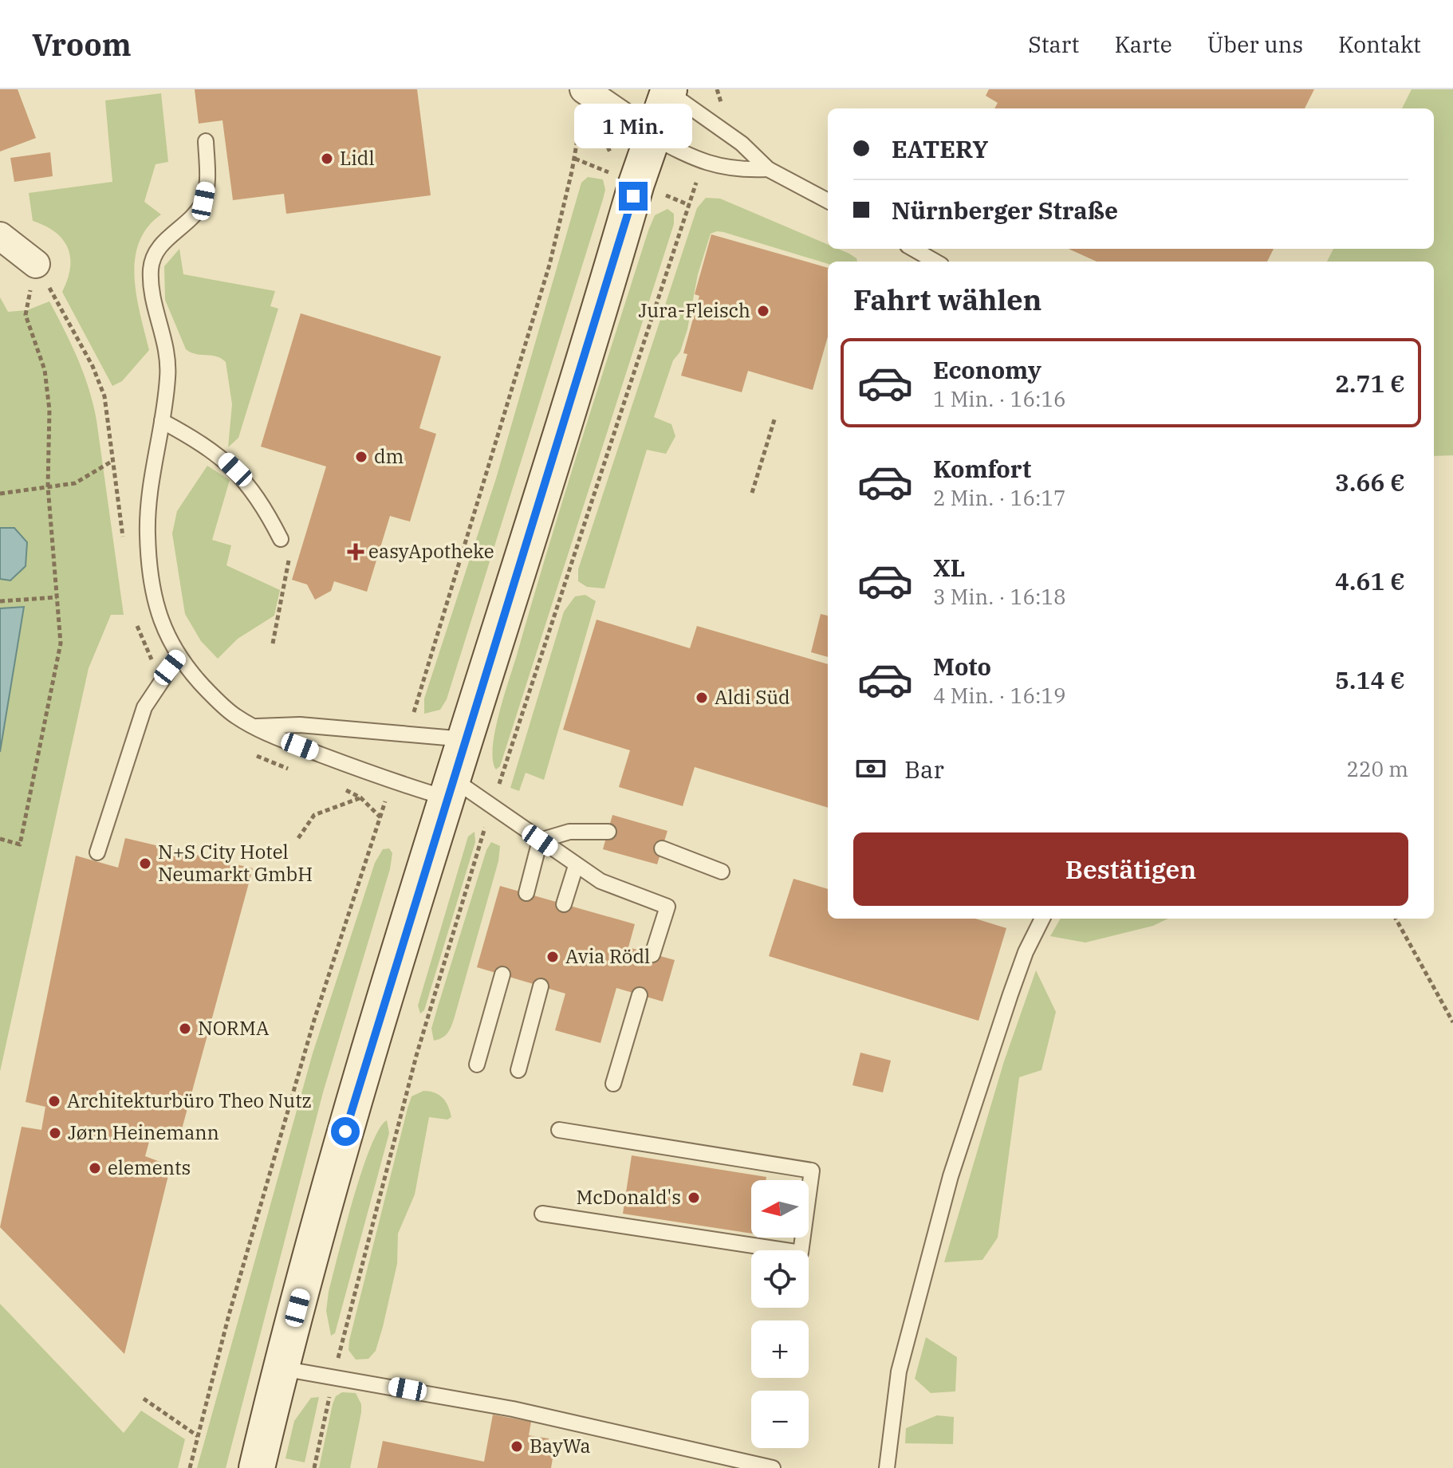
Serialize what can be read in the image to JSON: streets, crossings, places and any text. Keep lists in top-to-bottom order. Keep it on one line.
{"places":{"other":["Lidl","Jura-Fleisch","dm","Aldi Süd","N+S City Hotel Neumarkt GmbH","Avia Rödl","NORMA","Architekturbüro Theo Nutz","Jørn Heinemann","elements","McDonald's","BayWa"],"health":["easyApotheke"]},"north":"left","page":{"header":"Vroom","nav":["Start","Karte","Über uns","Kontakt"],"bubble":"1 Min.","banner":["EATERY","Nürnberger Straße"],"heading":"Fahrt wählen","list":[{"name":"Economy","note":"1 Min. · 16:16","value":"2.71 €"},{"name":"Komfort","note":"2 Min. · 16:17","value":"3.66 €"},{"name":"XL","note":"3 Min. · 16:18","value":"4.61 €"},{"name":"Moto","note":"4 Min. · 16:19","value":"5.14 €"}],"pay":["Bar","220 m"],"buttons":"Bestätigen","map_buttons":["+","−"]}}
